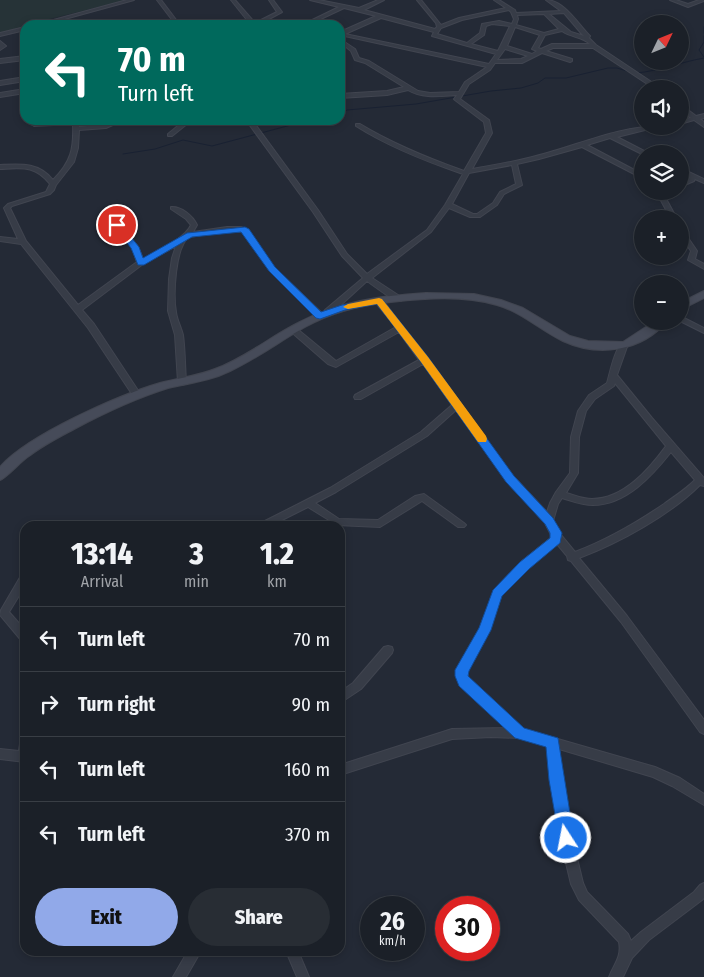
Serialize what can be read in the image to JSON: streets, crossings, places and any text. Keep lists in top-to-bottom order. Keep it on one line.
{"north":"top right","page":{"map_buttons":["+","−"],"turn":["70 m","Turn left"],"eta":["13:14","Arrival","3","min","1.2","km"],"list":[{"name":"Turn left","value":"70 m"},{"name":"Turn right","value":"90 m"},{"name":"Turn left","value":"160 m"},{"name":"Turn left","value":"370 m"}],"buttons":["Exit","Share"],"speed":"26 km/h","limit":"30"}}
